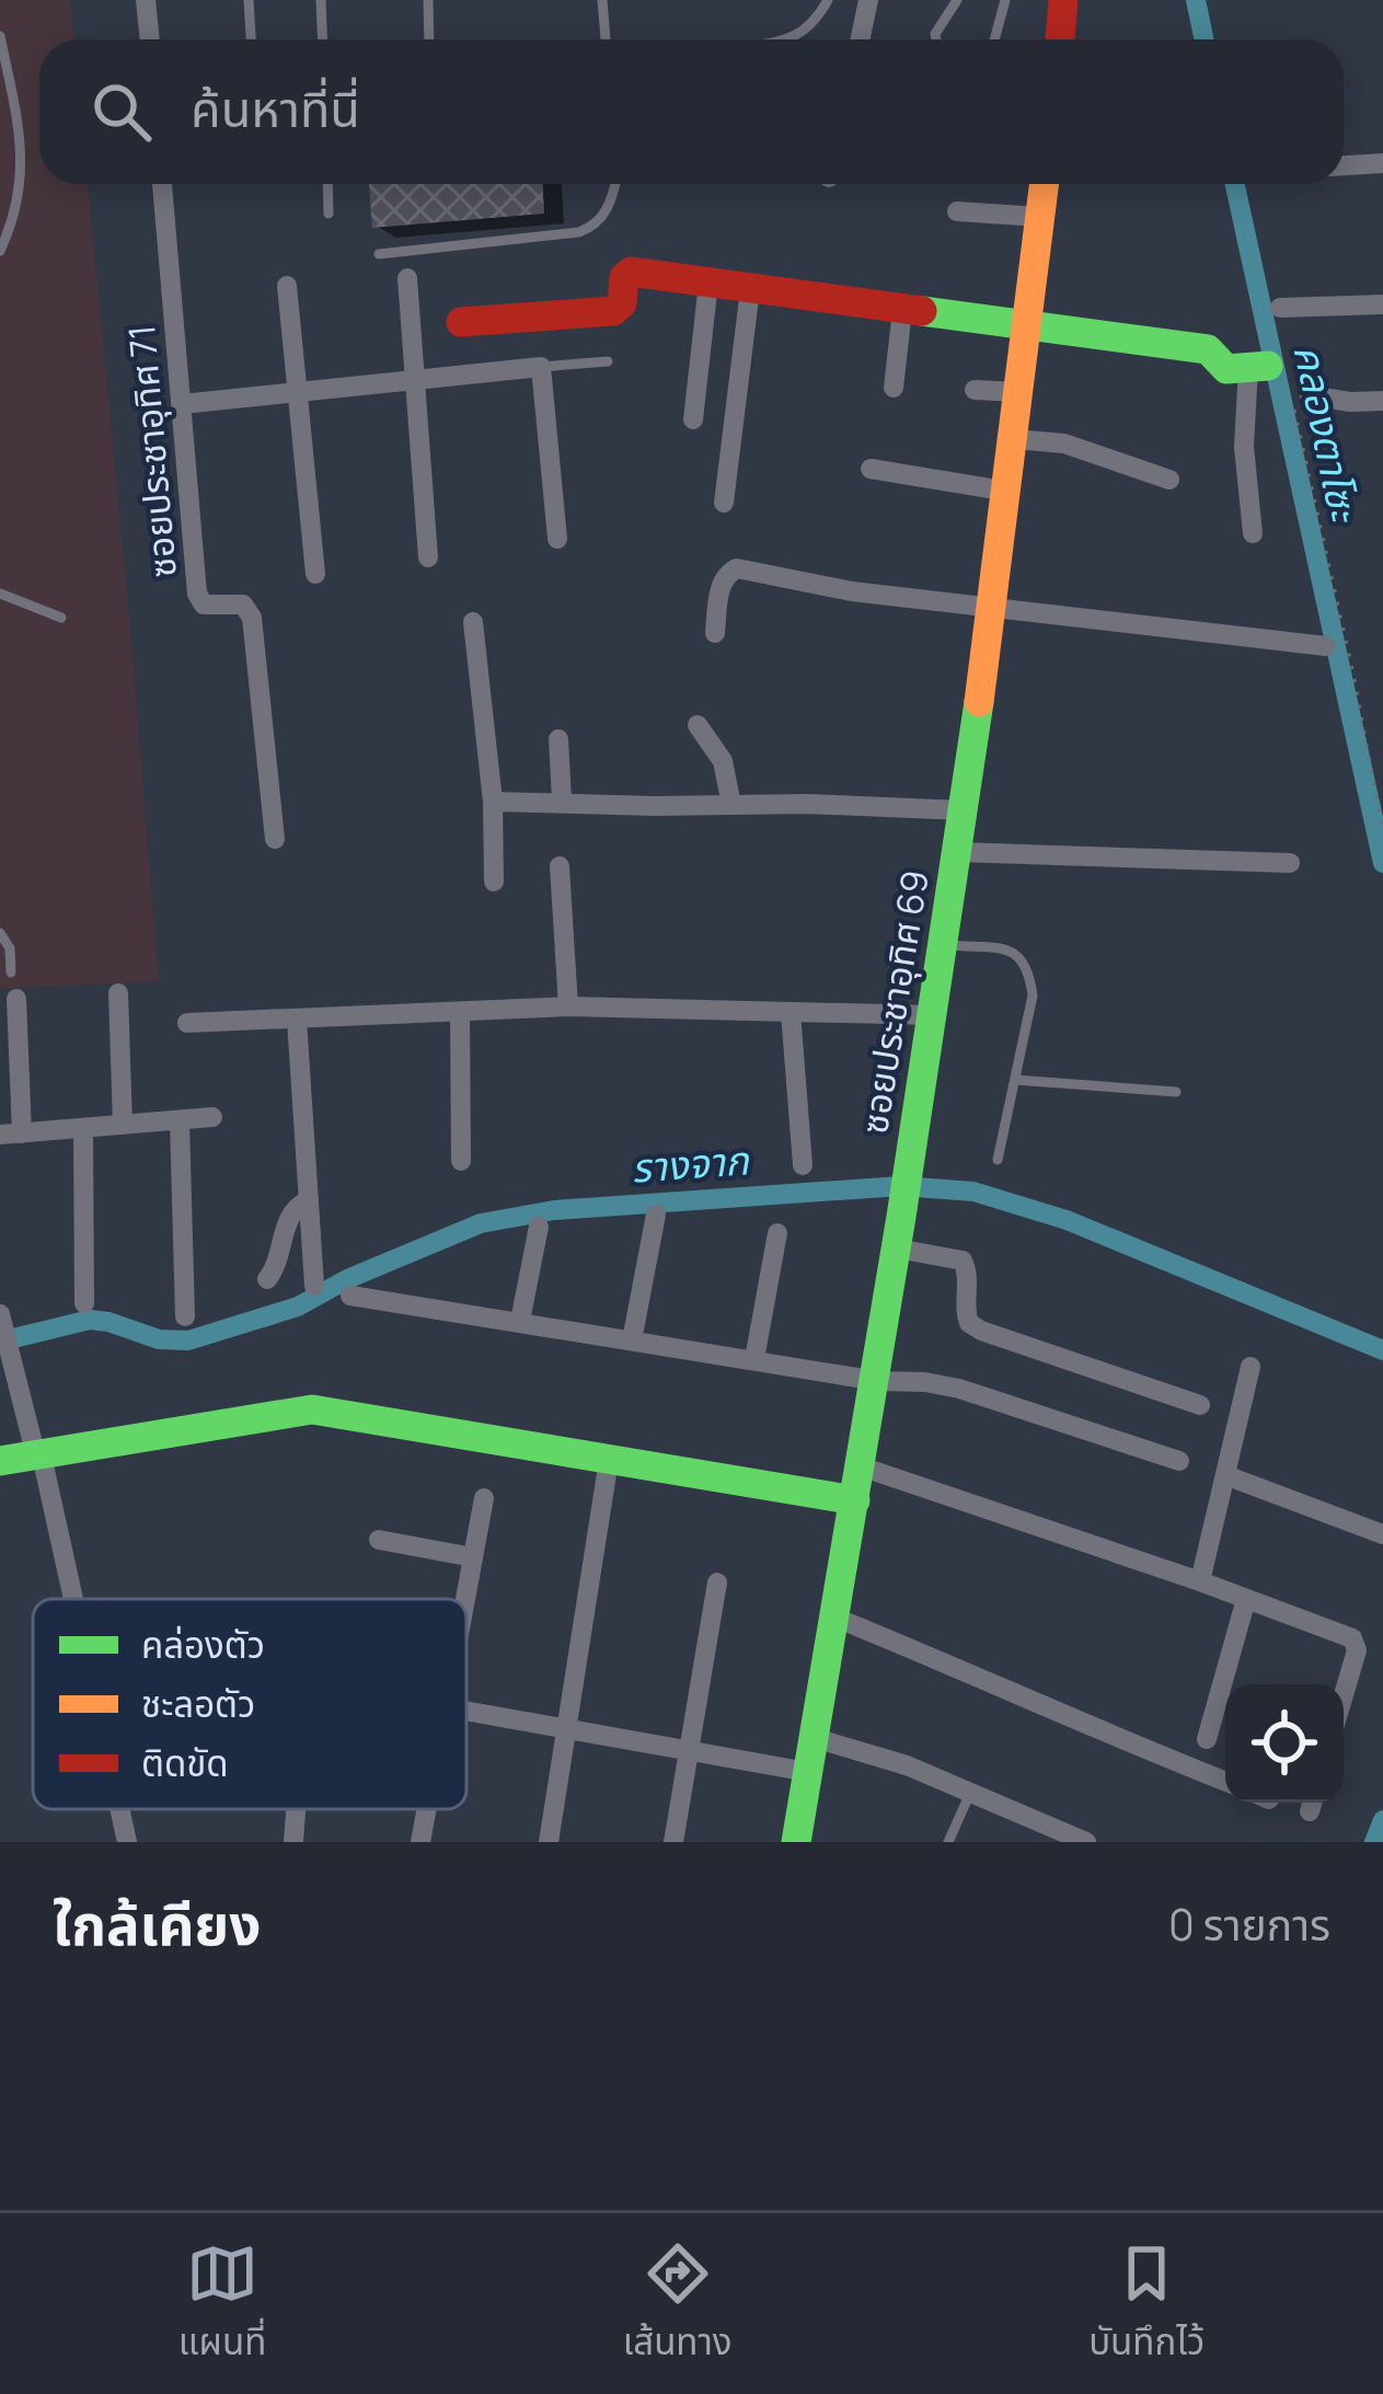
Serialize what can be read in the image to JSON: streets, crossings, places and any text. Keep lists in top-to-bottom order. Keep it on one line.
{"streets":{"street":["ซอยประชาอุทิศ 71","ซอยประชาอุทิศ 69"]},"water":["คลองตาโซะ","รางจาก"],"legend":["คล่องตัว","ชะลอตัว","ติดขัด"],"page":{"search":"ค้นหาที่นี่","heading":["ใกล้เคียง","0 รายการ"],"nav":["แผนที่","เส้นทาง","บันทึกไว้"]}}
